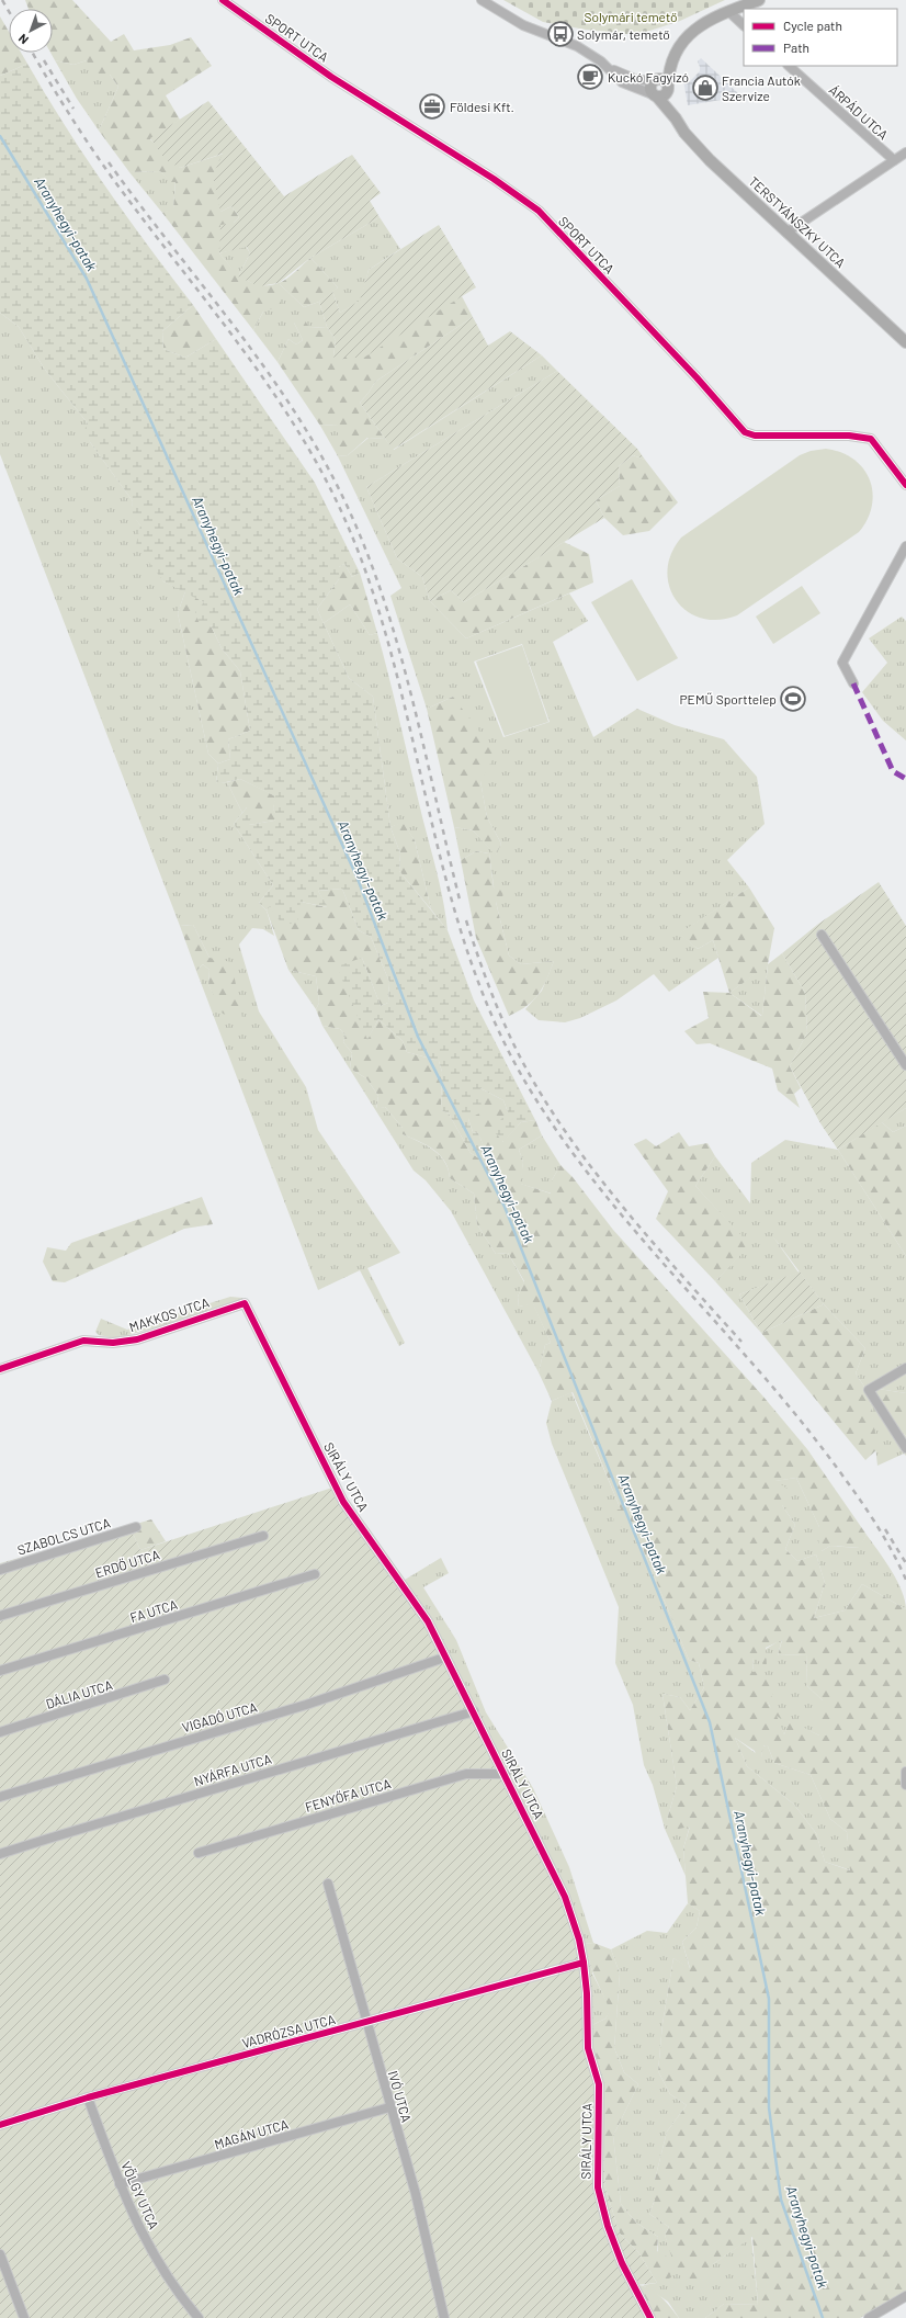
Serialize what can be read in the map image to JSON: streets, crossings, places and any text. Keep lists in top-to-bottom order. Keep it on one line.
{"streets":{"main road":["TERSTYÁNSZKY UTCA"],"street":["SPORT UTCA","ÁRPÁD UTCA","MAKKOS UTCA","SIRÁLY UTCA","SZABOLCS UTCA","ERDŐ UTCA","FA UTCA","DÁLIA UTCA","VIGADÓ UTCA","NYÁRFA UTCA","FENYŐFA UTCA","VADRÓZSA UTCA","IVÓ UTCA","MAGÁN UTCA","VÖLGY UTCA"]},"crossings":[["MAKKOS UTCA","SIRÁLY UTCA"],["SIRÁLY UTCA","VIGADÓ UTCA"],["SIRÁLY UTCA","NYÁRFA UTCA"],["SIRÁLY UTCA","FENYŐFA UTCA"],["SIRÁLY UTCA","VADRÓZSA UTCA"],["VADRÓZSA UTCA","IVÓ UTCA"],["VADRÓZSA UTCA","VÖLGY UTCA"],["IVÓ UTCA","MAGÁN UTCA"],["MAGÁN UTCA","VÖLGY UTCA"]],"water":["Aranyhegyi-patak"],"parks":["Solymári temető"],"places":{"bus stop":["Solymár, temető"],"cafe":["Kuckó Fagyizó"],"shop":["Francia Autók Szervize"],"office":["Földesi Kft."],"sports":["PEMŰ Sporttelep"]},"legend":["Cycle path","Path"],"north":"bottom left"}
